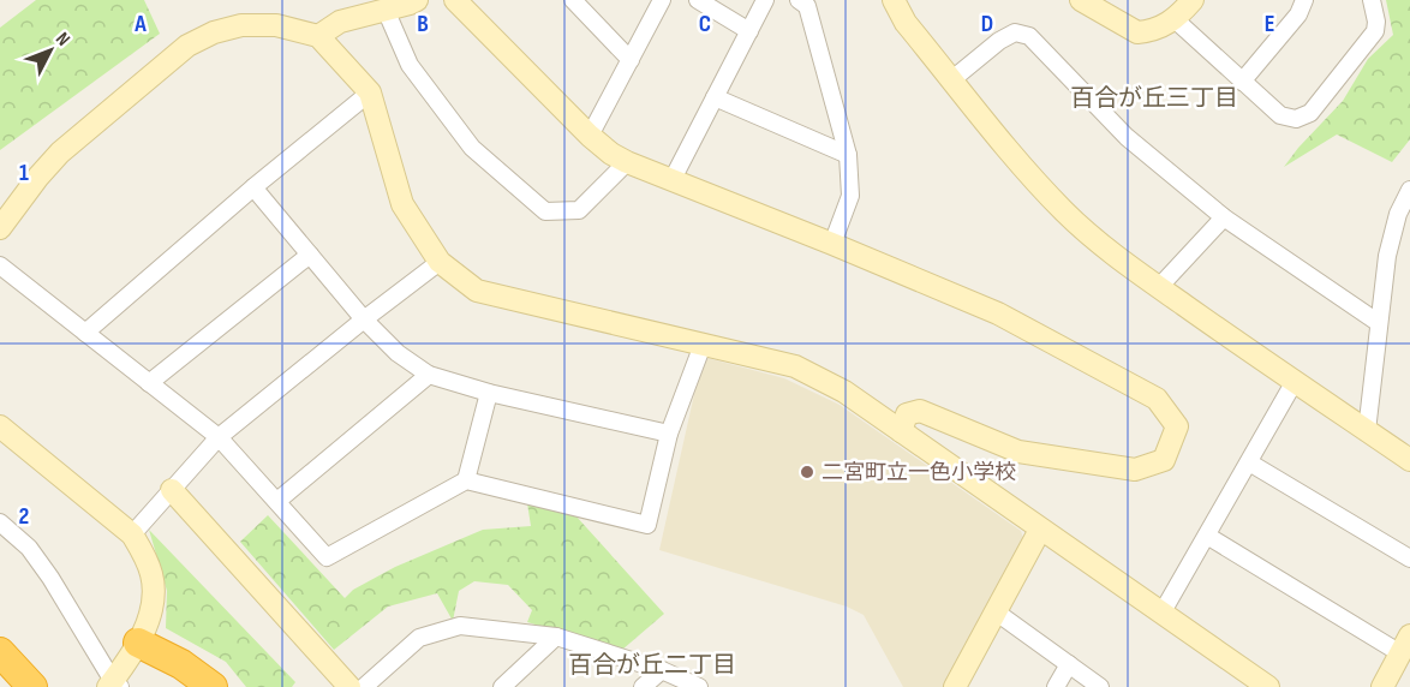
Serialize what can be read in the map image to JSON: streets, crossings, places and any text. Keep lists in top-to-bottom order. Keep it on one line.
{"districts":["百合が丘三丁目","百合が丘二丁目"],"places":["二宮町立一色小学校"],"north":"top right","grid":{"columns":["A","B","C","D","E"],"rows":["1","2"]}}
